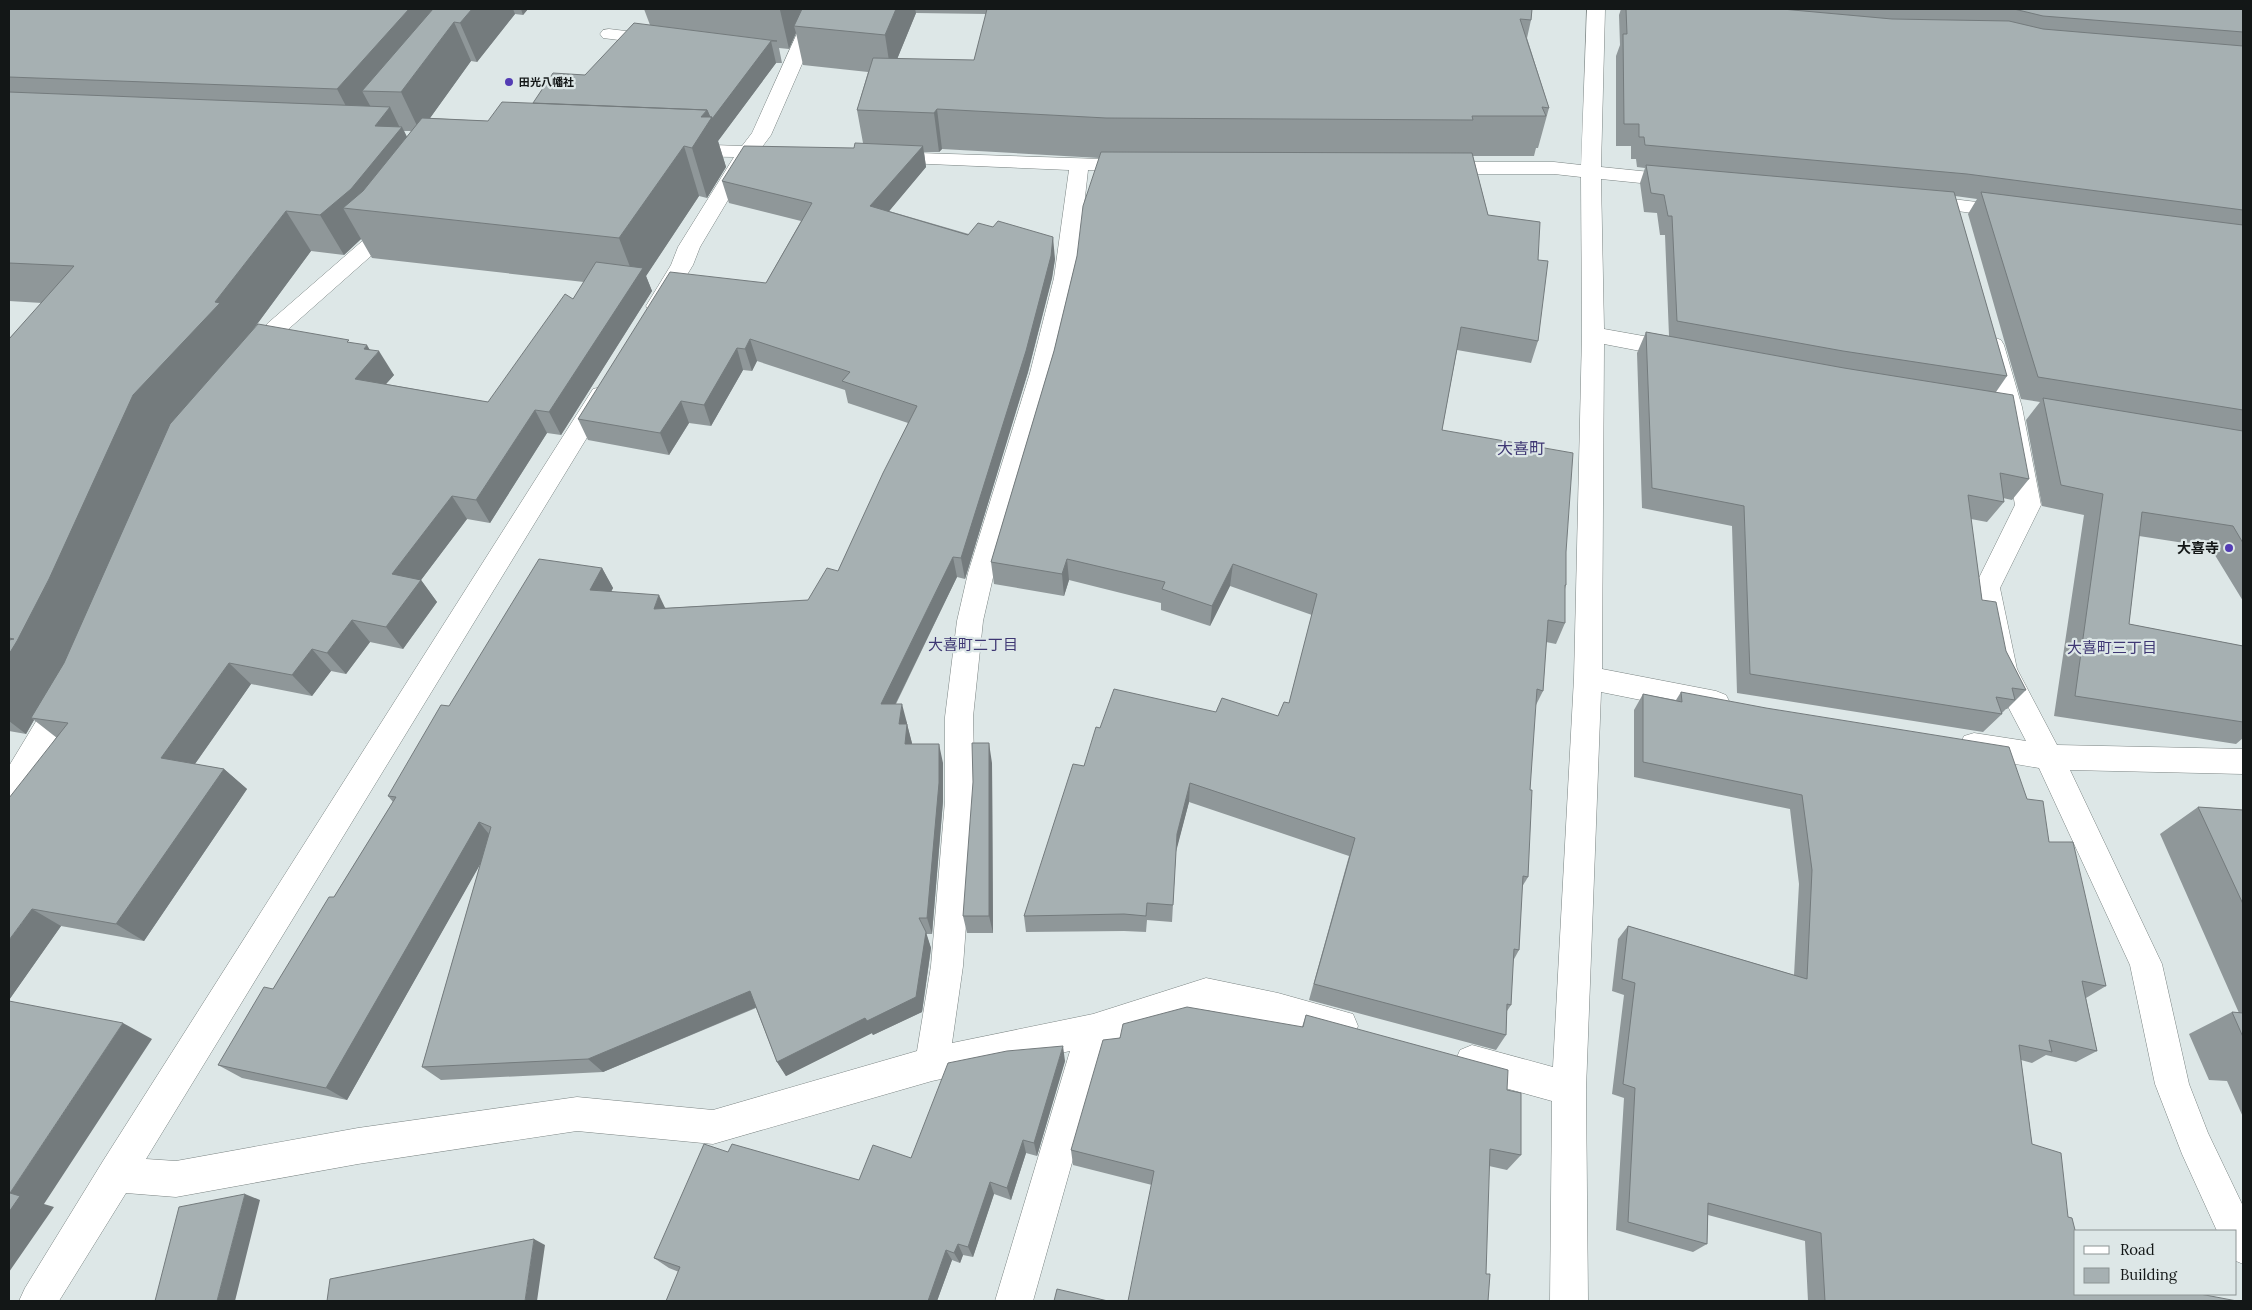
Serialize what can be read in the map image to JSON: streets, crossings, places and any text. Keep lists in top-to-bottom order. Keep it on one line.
{"districts":["大喜町","大喜町二丁目","大喜町三丁目"],"places":["田光八幡社","大喜寺"],"legend":["Road","Building"]}
